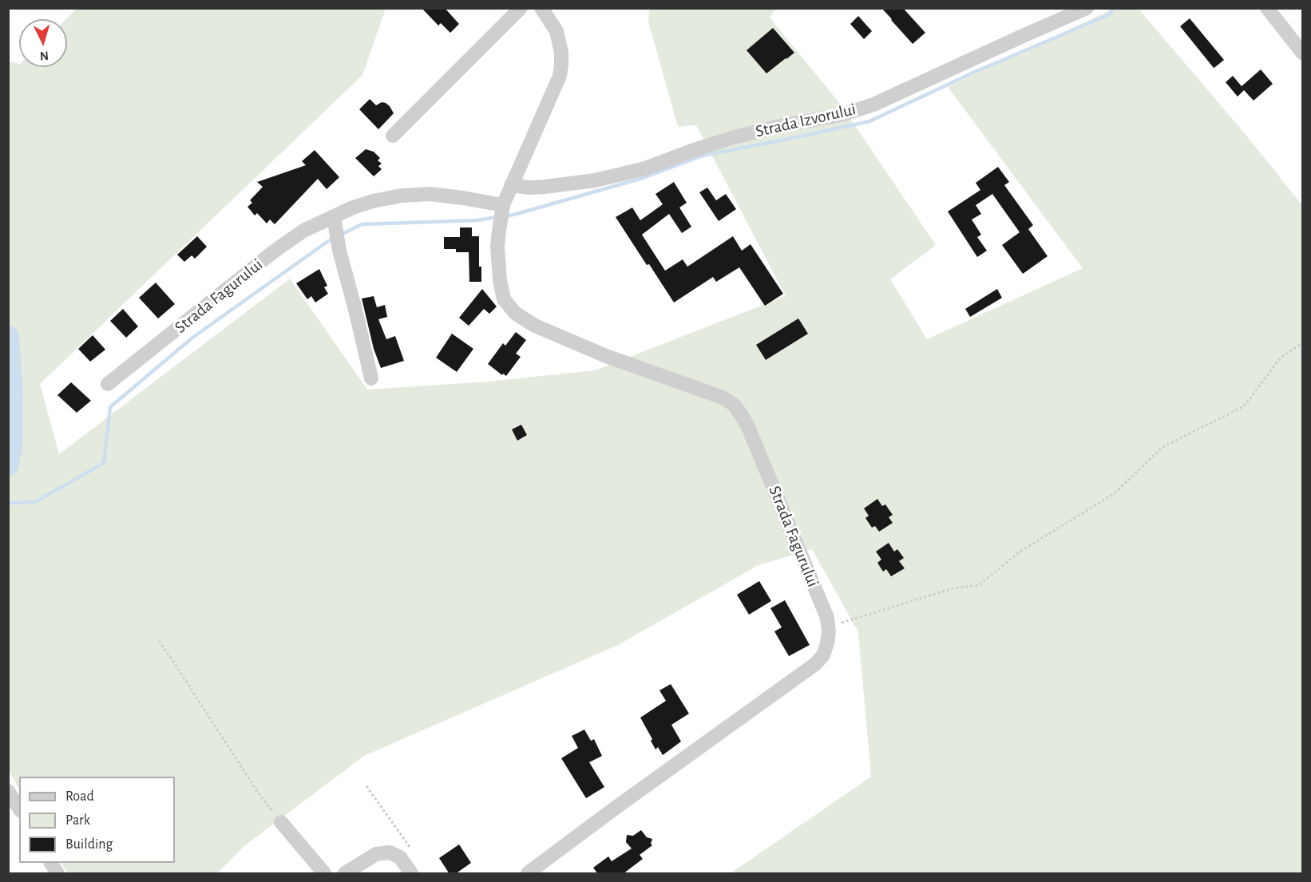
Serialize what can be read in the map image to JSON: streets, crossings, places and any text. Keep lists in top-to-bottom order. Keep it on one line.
{"streets":{"street":["Strada Izvorului","Strada Fagurului"]},"crossings":[["Strada Izvorului","Strada Fagurului"]],"legend":["Road","Park","Building"],"north":"bottom"}
